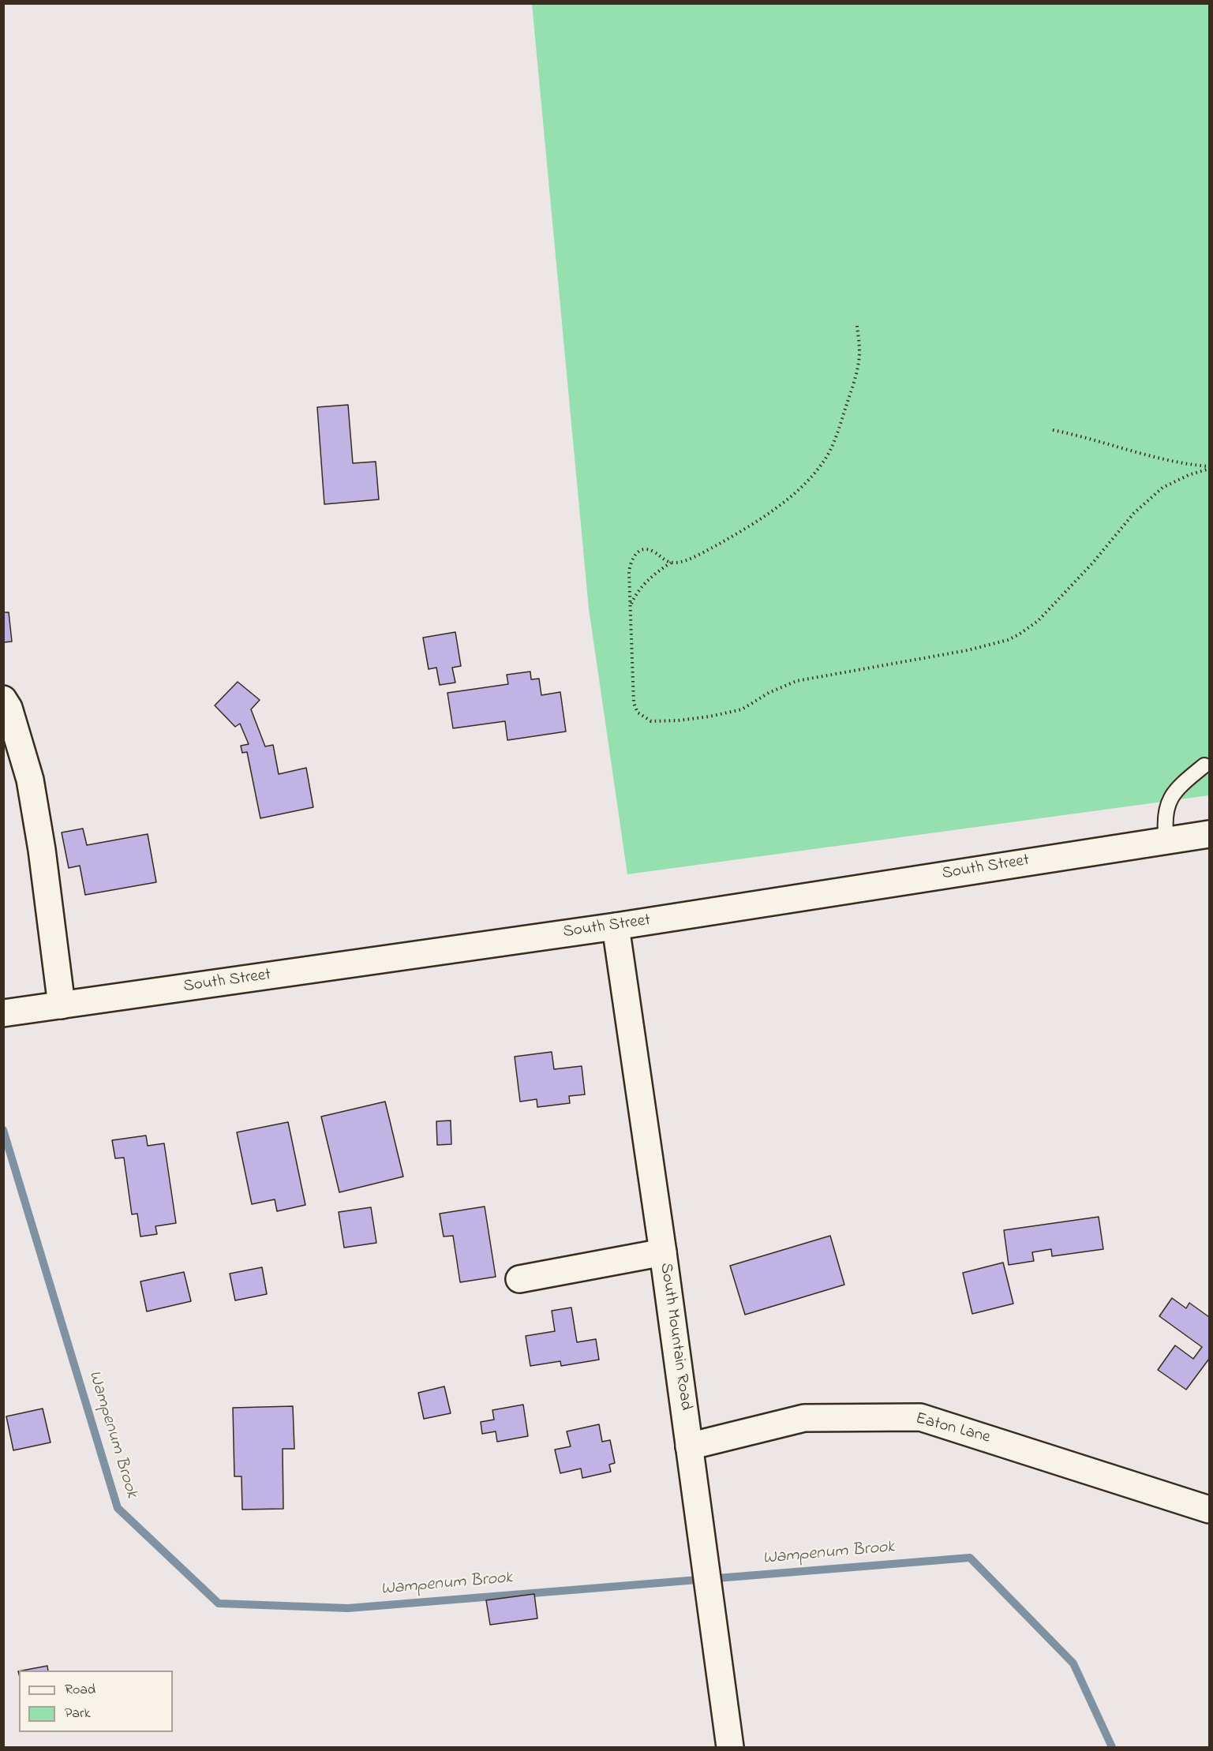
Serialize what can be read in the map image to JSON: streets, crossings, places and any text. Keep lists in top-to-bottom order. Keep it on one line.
{"streets":{"main road":["South Street","South Mountain Road","Eaton Lane"]},"crossings":[["South Street","South Mountain Road"],["South Mountain Road","Eaton Lane"]],"water":["Wampenum Brook"],"legend":["Road","Park"]}
